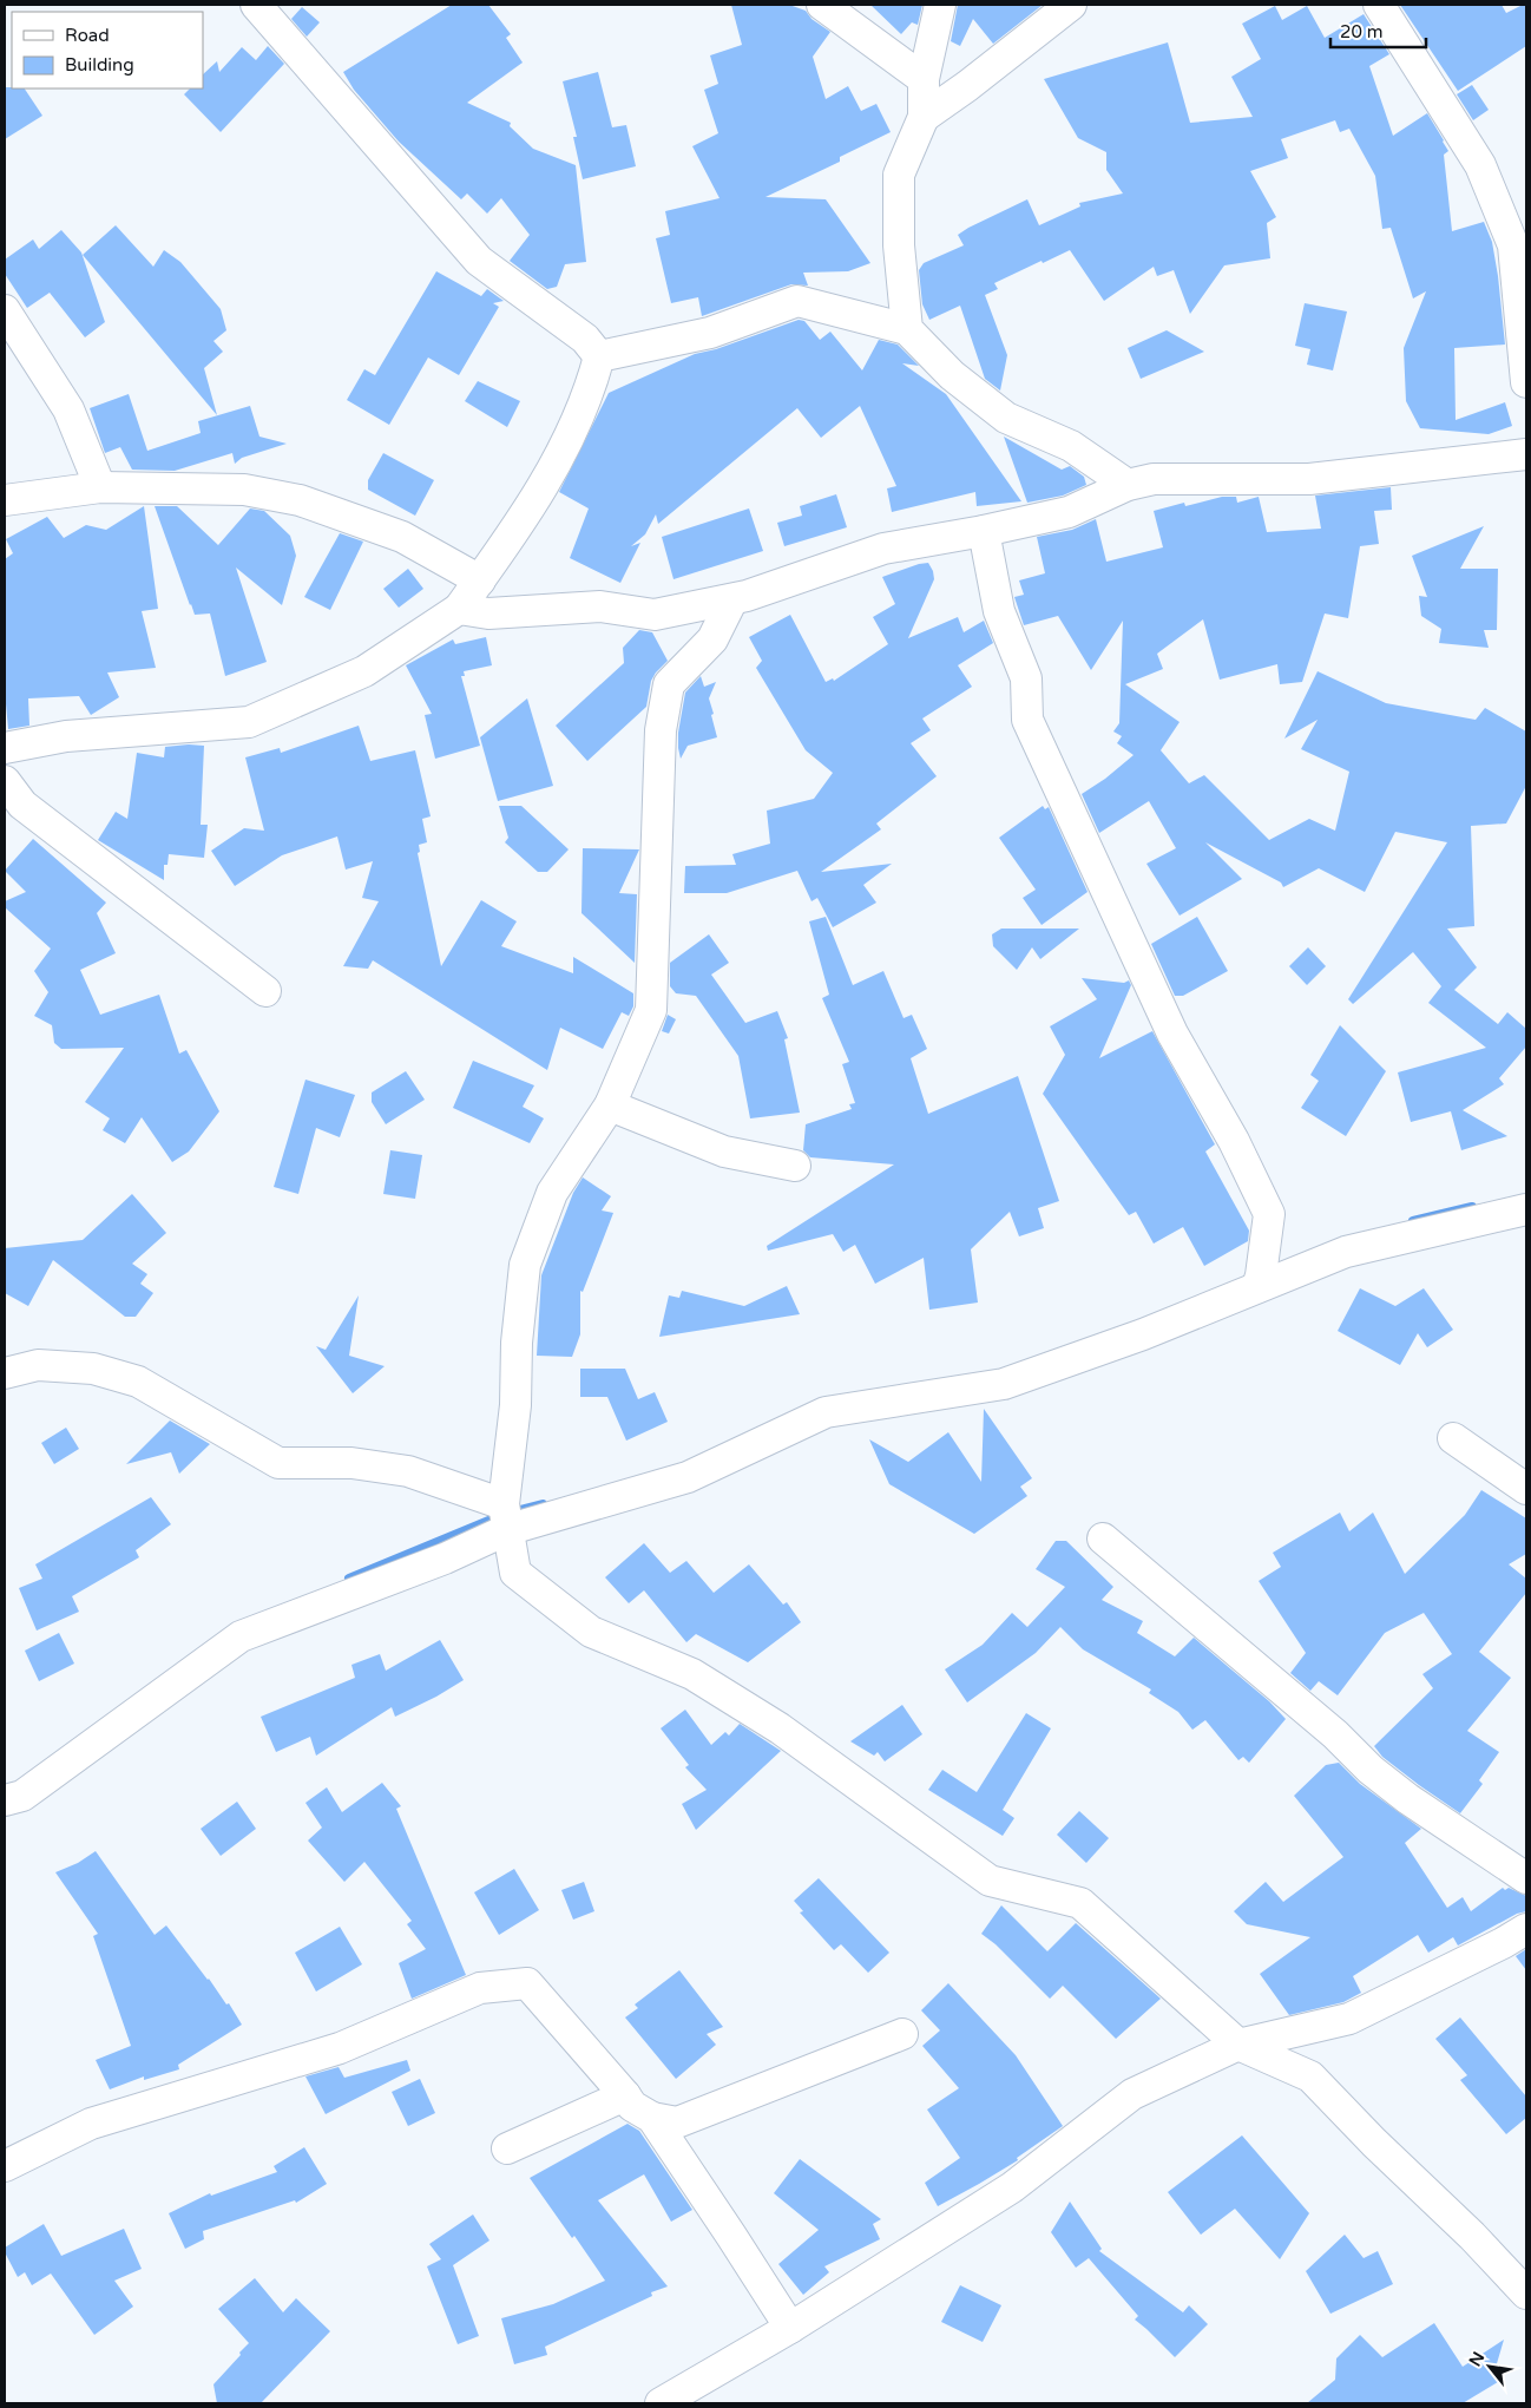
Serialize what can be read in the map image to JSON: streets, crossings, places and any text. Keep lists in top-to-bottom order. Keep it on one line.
{"legend":["Road","Building"],"scale_bar":"20 m","north":"top left"}
